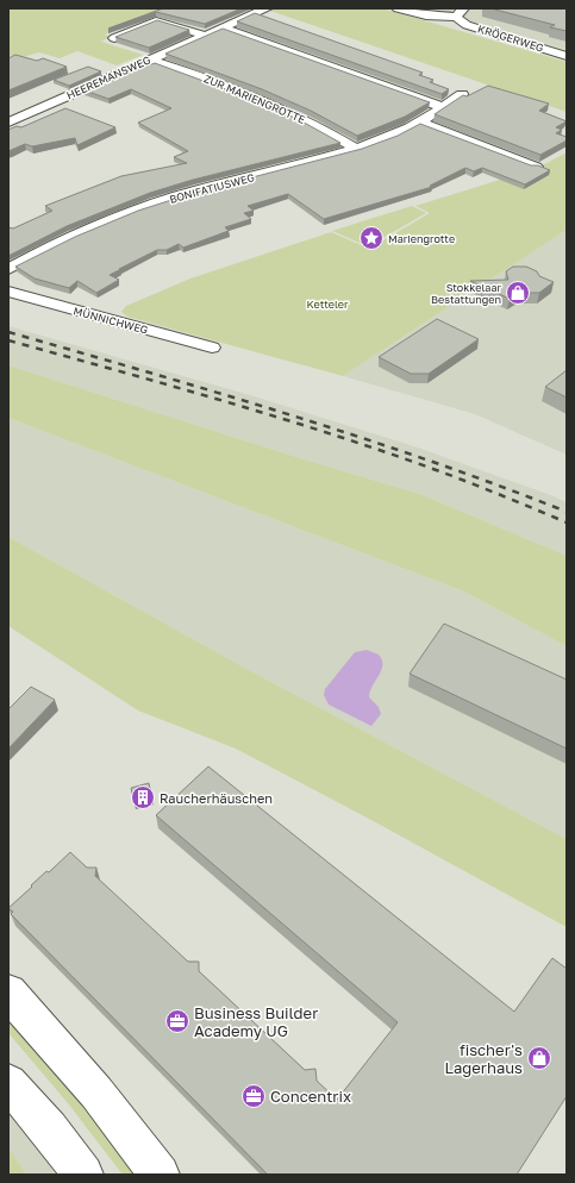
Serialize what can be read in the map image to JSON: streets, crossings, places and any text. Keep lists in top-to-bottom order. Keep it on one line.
{"streets":{"street":["KRÖGERWEG","HEEREMANSWEG","ZUR MARIENGROTTE","BONIFATIUSWEG","MÜNNICHWEG"]},"crossings":[["HEEREMANSWEG","ZUR MARIENGROTTE"],["ZUR MARIENGROTTE","BONIFATIUSWEG"]],"parks":["Ketteler"],"places":{"place":["Mariengrotte"],"shop":["Stokkelaar Bestattungen","fischer's Lagerhaus"],"building":["Raucherhäuschen"],"office":["Business Builder Academy UG","Concentrix"]}}
